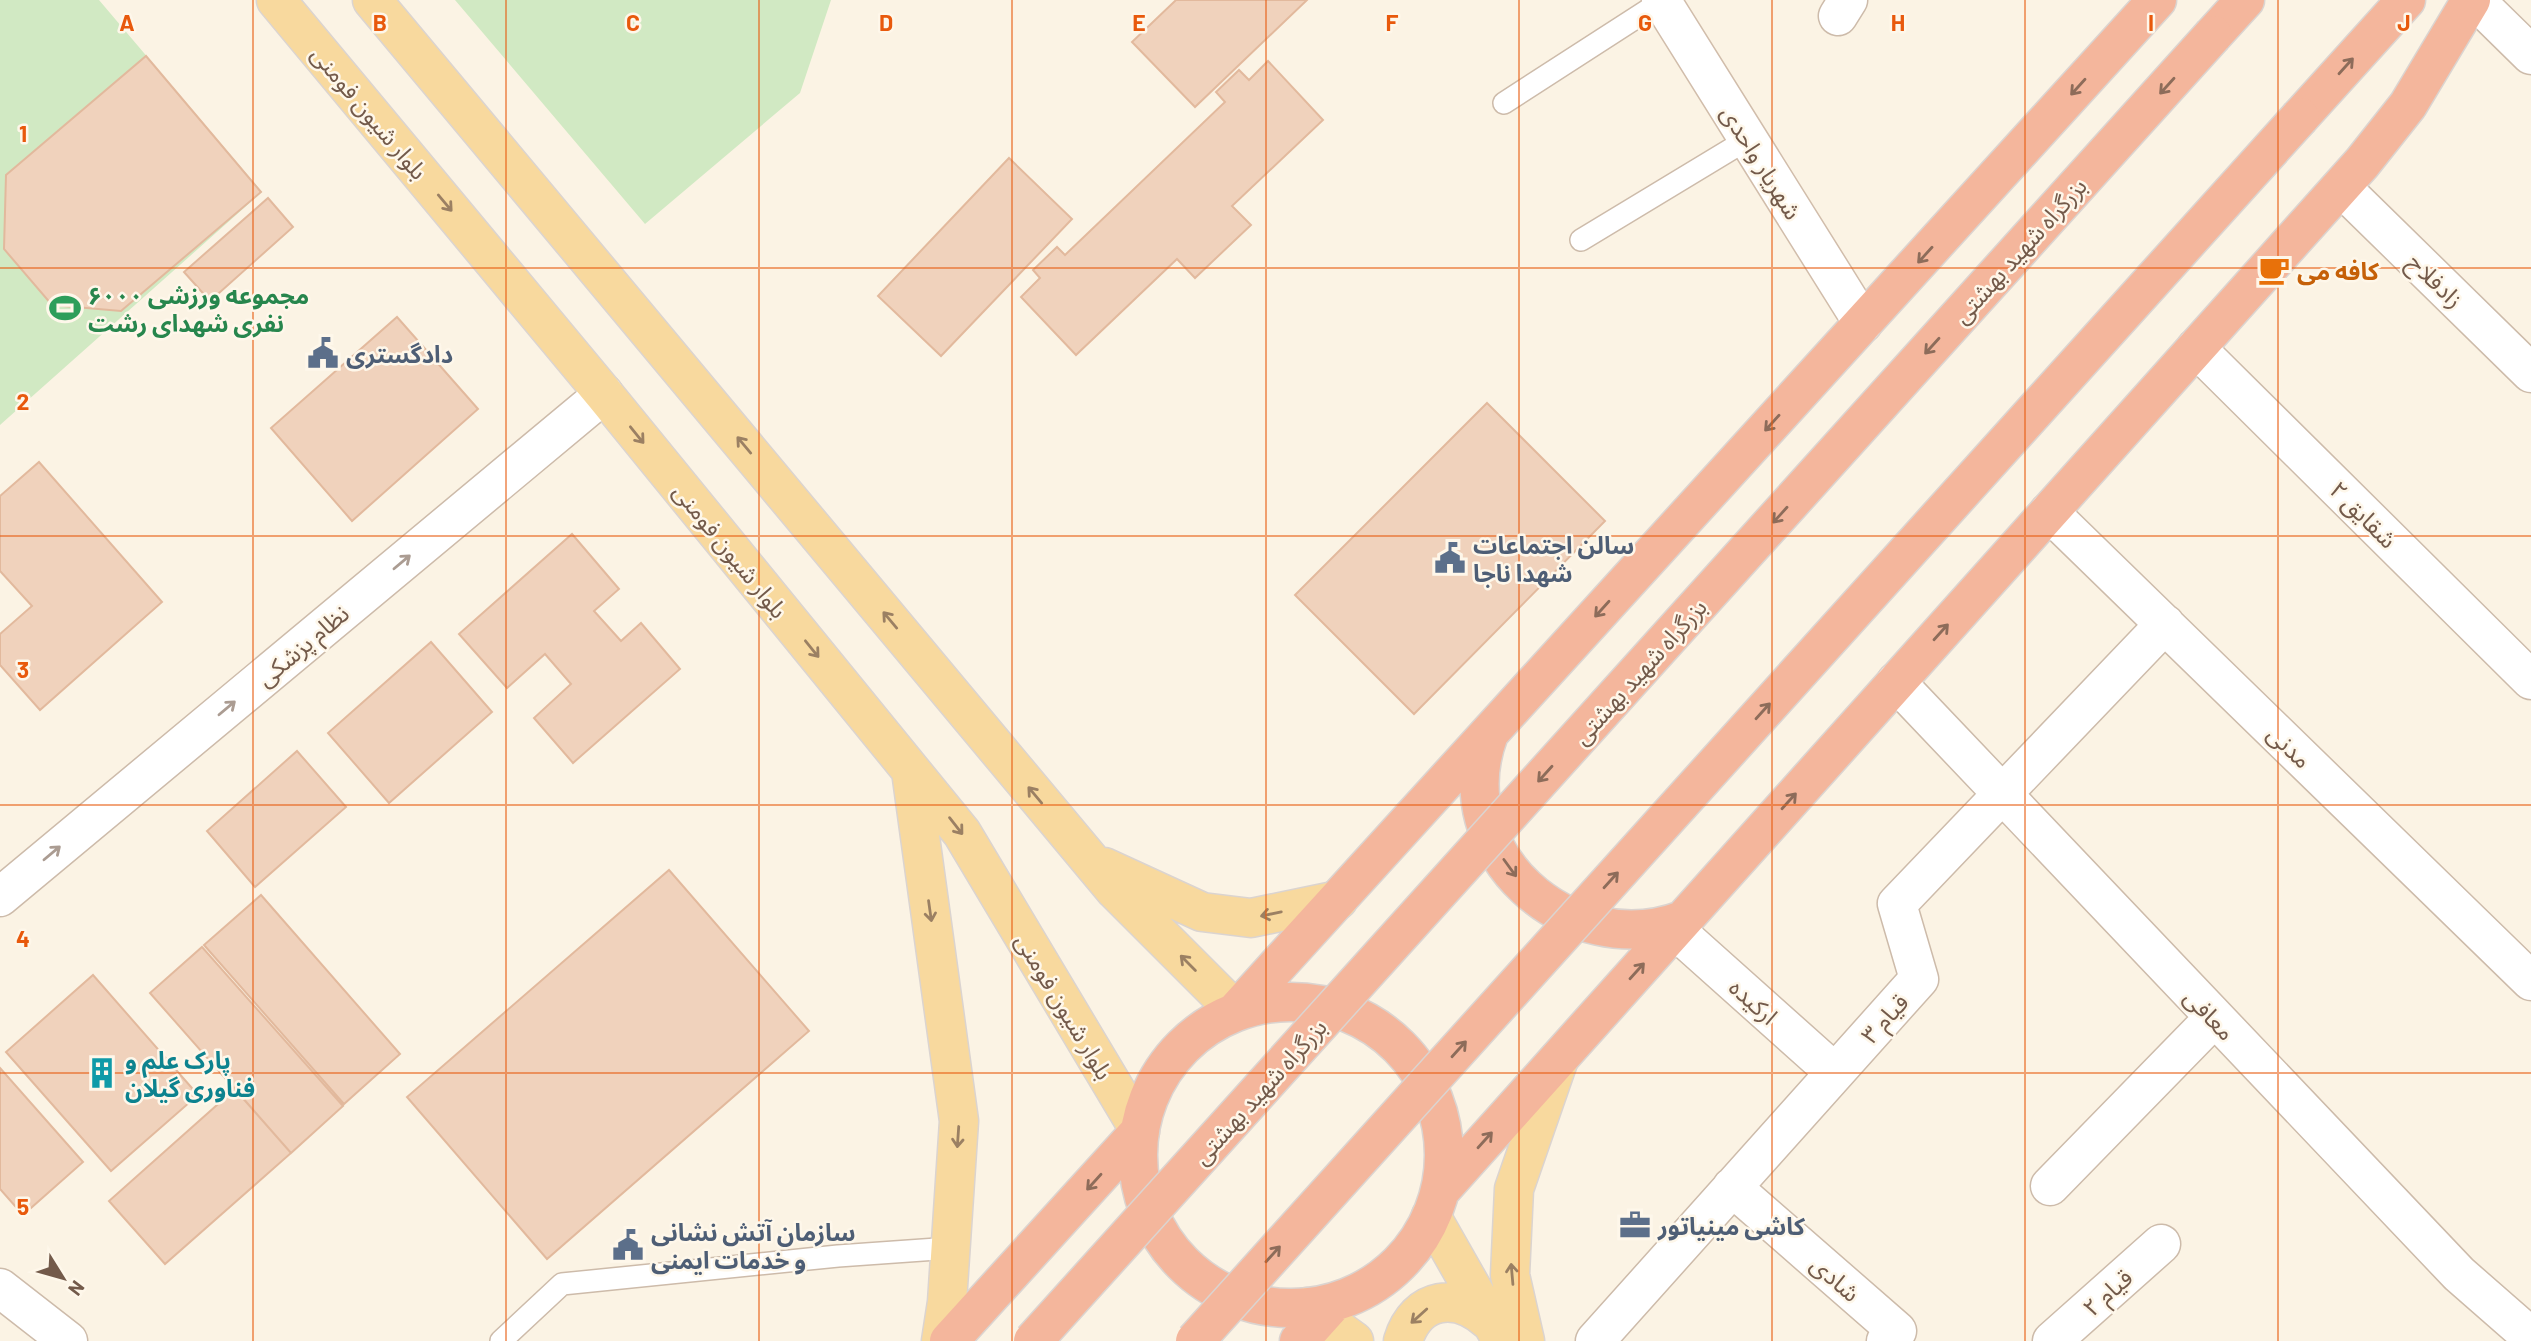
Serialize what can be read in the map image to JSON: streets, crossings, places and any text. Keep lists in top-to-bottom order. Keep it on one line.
{"streets":{"highway":["بزرگراه شهید بهشتی"],"main road":["بلوار شیون فومنی"],"street":["شهریار واحدی","زادفلاح","شقایق ۲","نظام پزشکی","مدنی","ارکیده","معافی","قیام ۳","شادی","قیام ۲"]},"crossings":[["بلوار شیون فومنی","نظام پزشکی"],["مدنی","قیام ۳"],["ارکیده","قیام ۳"],["معافی","قیام ۳"],["قیام ۳","شادی"]],"one_way":["نظام پزشکی"],"places":{"cafe":["کافه می"],"sports":["مجموعه ورزشی ۶۰۰۰ نفری شهدای رشت"],"public building":["دادگستری","سالن اجتماعات شهدا ناجا","سازمان آتش نشانی و خدمات ایمنی"],"building":["پارک علم و فناوری گیلان"],"office":["کاشی مینیاتور"]},"north":"bottom right","grid":{"columns":["A","B","C","D","E","F","G","H","I","J"],"rows":["1","2","3","4","5"]}}
